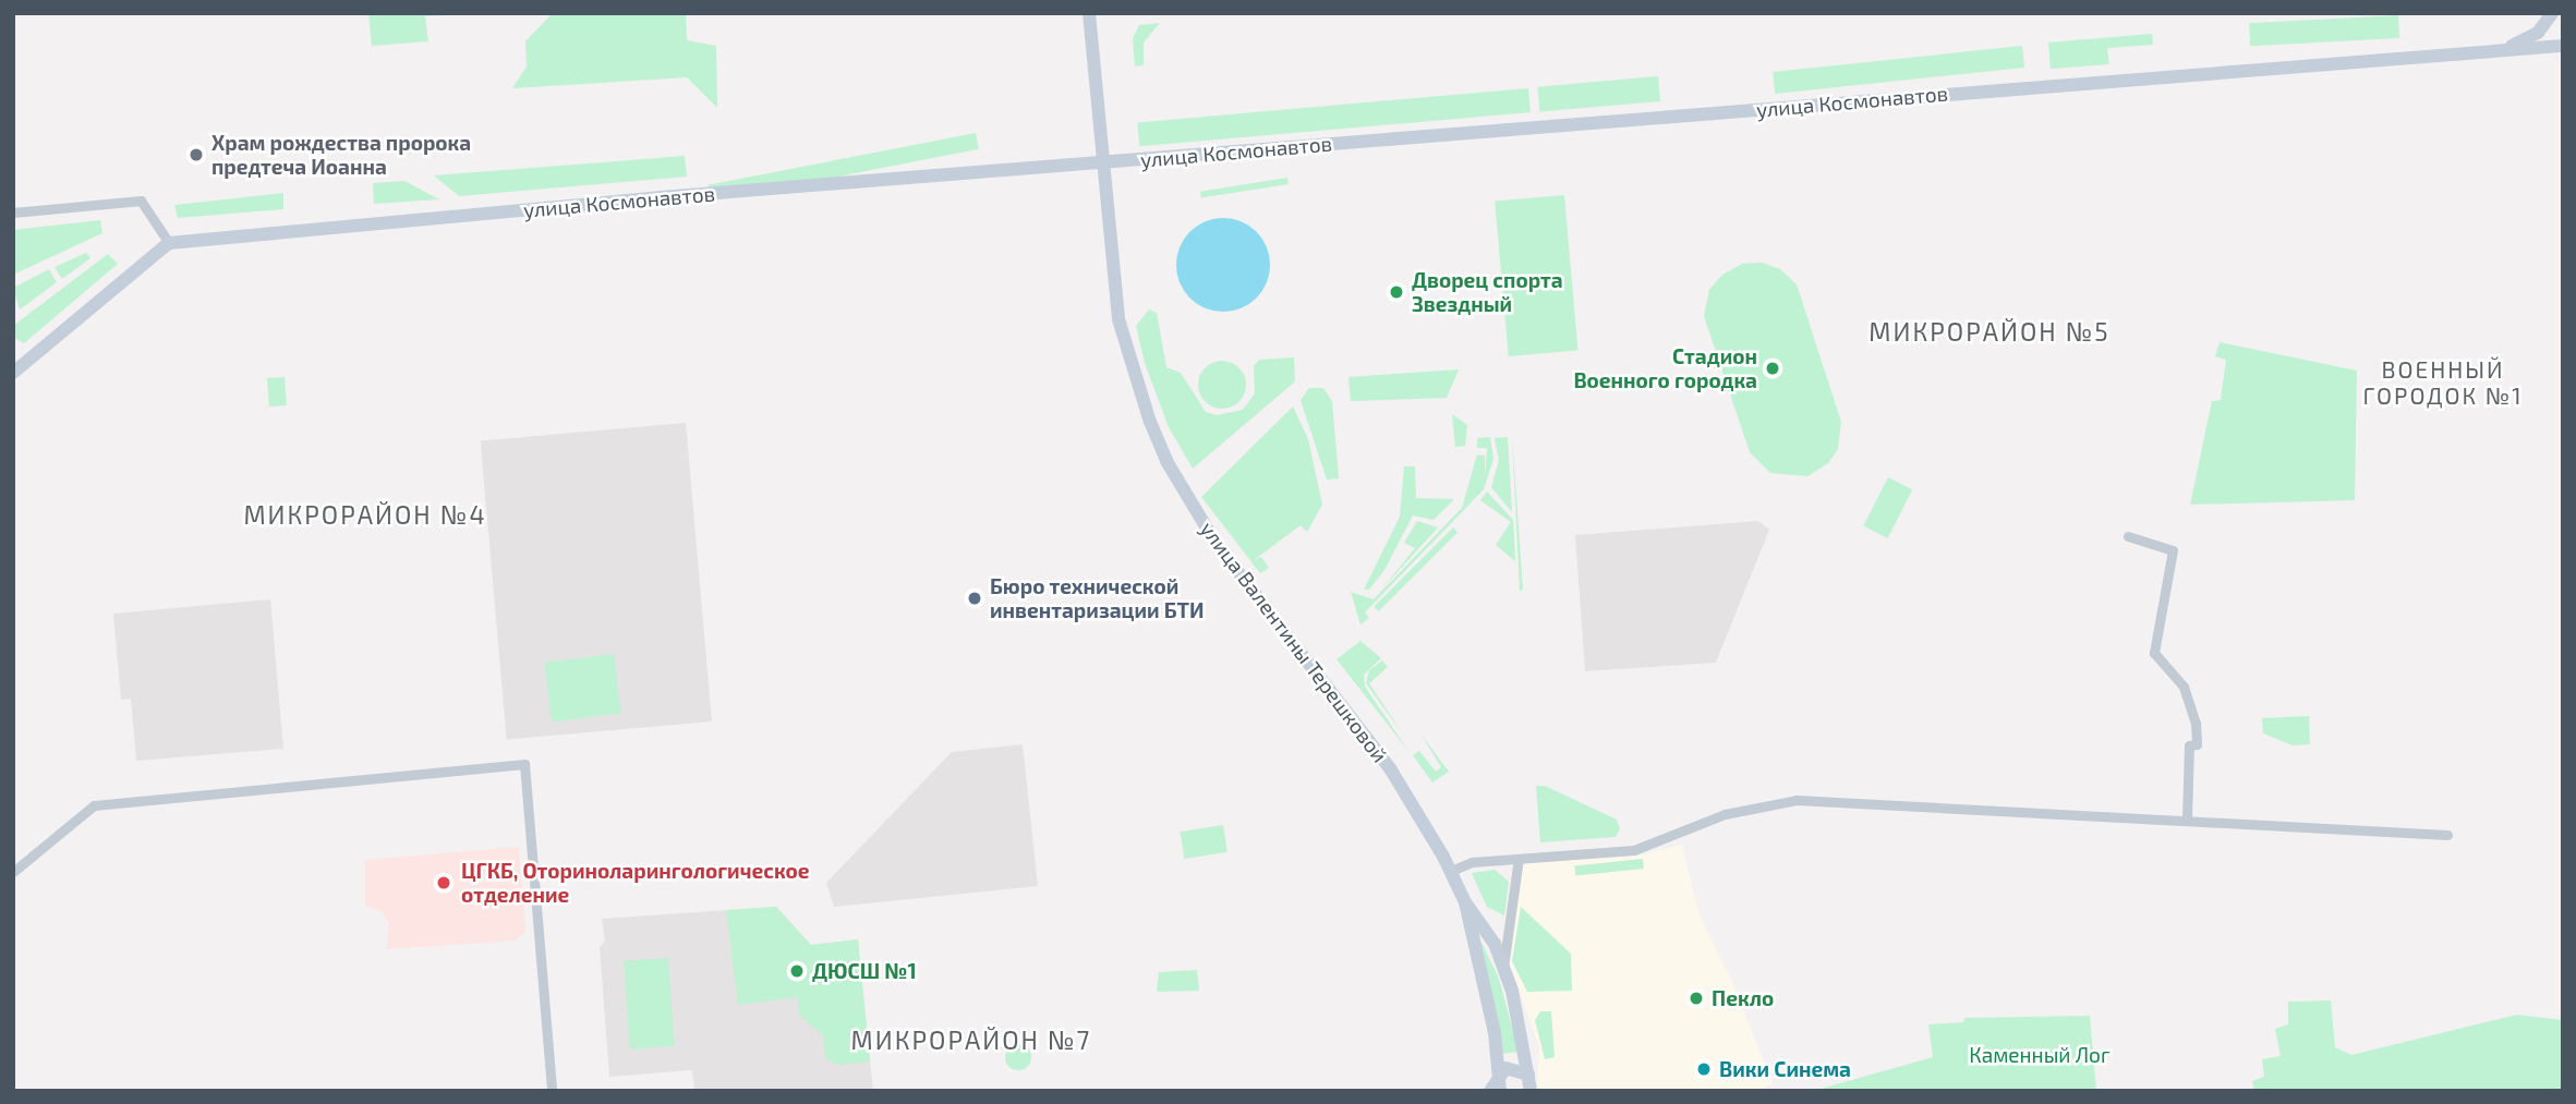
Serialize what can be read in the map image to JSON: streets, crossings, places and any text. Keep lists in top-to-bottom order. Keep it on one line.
{"streets":{"main road":["улица Космонавтов","улица Валентины Терешковой"]},"crossings":[["улица Космонавтов","улица Валентины Терешковой"]],"districts":["МИКРОРАЙОН №5","ВОЕННЫЙ ГОРОДОК №1","МИКРОРАЙОН №4","МИКРОРАЙОН №7"],"parks":["Каменный Лог"],"places":["Храм рождества пророка предтеча Иоанна","Дворец спорта Звездный","Стадион Военного городка","Бюро технической инвентаризации БТИ","ЦГКБ, Оториноларингологическое отделение","ДЮСШ №1","Пекло","Вики Синема"]}
